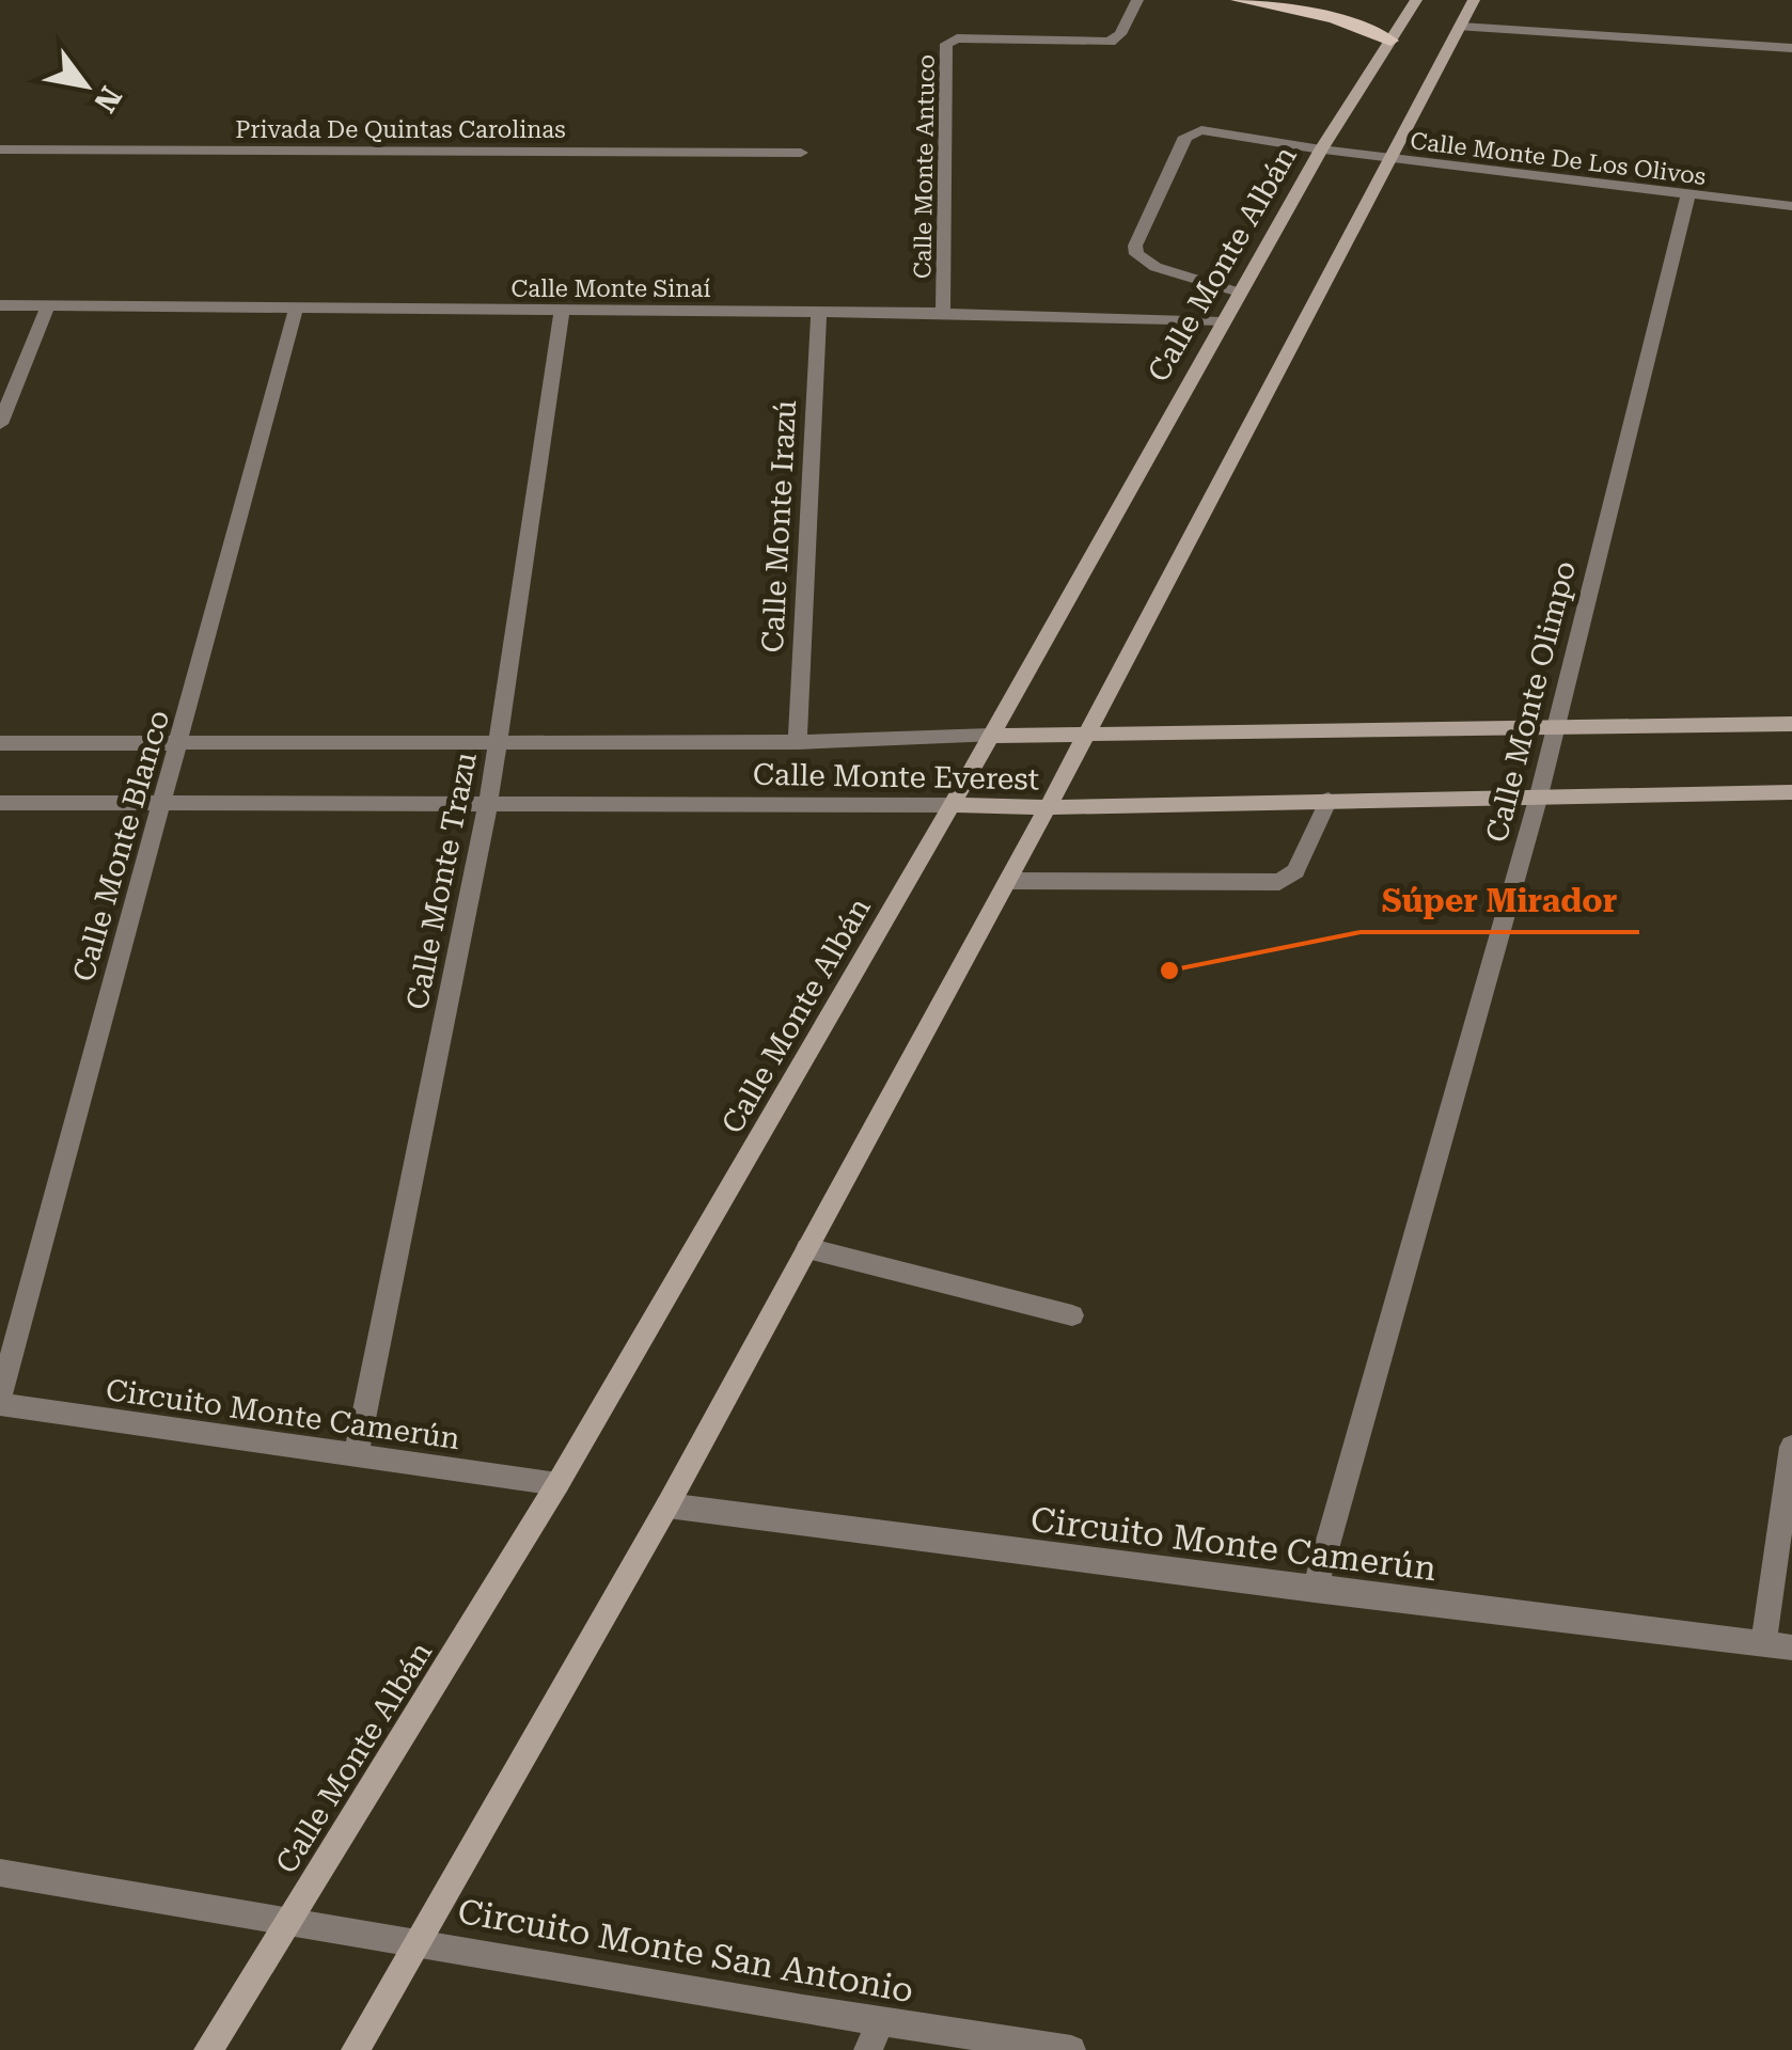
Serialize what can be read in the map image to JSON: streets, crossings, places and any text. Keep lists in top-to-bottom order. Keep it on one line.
{"streets":{"main road":["Calle Monte Albán","Calle Monte Everest"],"street":["Privada De Quintas Carolinas","Calle Monte De Los Olivos","Calle Monte Antuco","Calle Monte Sinaí","Calle Monte Irazú","Calle Monte Olimpo","Calle Monte Blanco","Calle Monte Trazu","Circuito Monte Camerún","Circuito Monte San Antonio"]},"crossings":[["Calle Monte De Los Olivos","Calle Monte Albán"],["Calle Monte De Los Olivos","Calle Monte Olimpo"],["Calle Monte Antuco","Calle Monte Sinaí"],["Calle Monte Albán","Calle Monte Sinaí"],["Calle Monte Albán","Calle Monte Everest"],["Calle Monte Albán","Circuito Monte Camerún"],["Calle Monte Albán","Circuito Monte San Antonio"],["Calle Monte Sinaí","Calle Monte Irazú"],["Calle Monte Sinaí","Calle Monte Blanco"],["Calle Monte Sinaí","Calle Monte Trazu"],["Calle Monte Irazú","Calle Monte Everest"],["Calle Monte Olimpo","Calle Monte Everest"],["Calle Monte Olimpo","Circuito Monte Camerún"],["Calle Monte Everest","Calle Monte Blanco"],["Calle Monte Everest","Calle Monte Trazu"],["Calle Monte Blanco","Circuito Monte Camerún"],["Calle Monte Trazu","Circuito Monte Camerún"]],"places":["Súper Mirador"],"north":"bottom right"}
